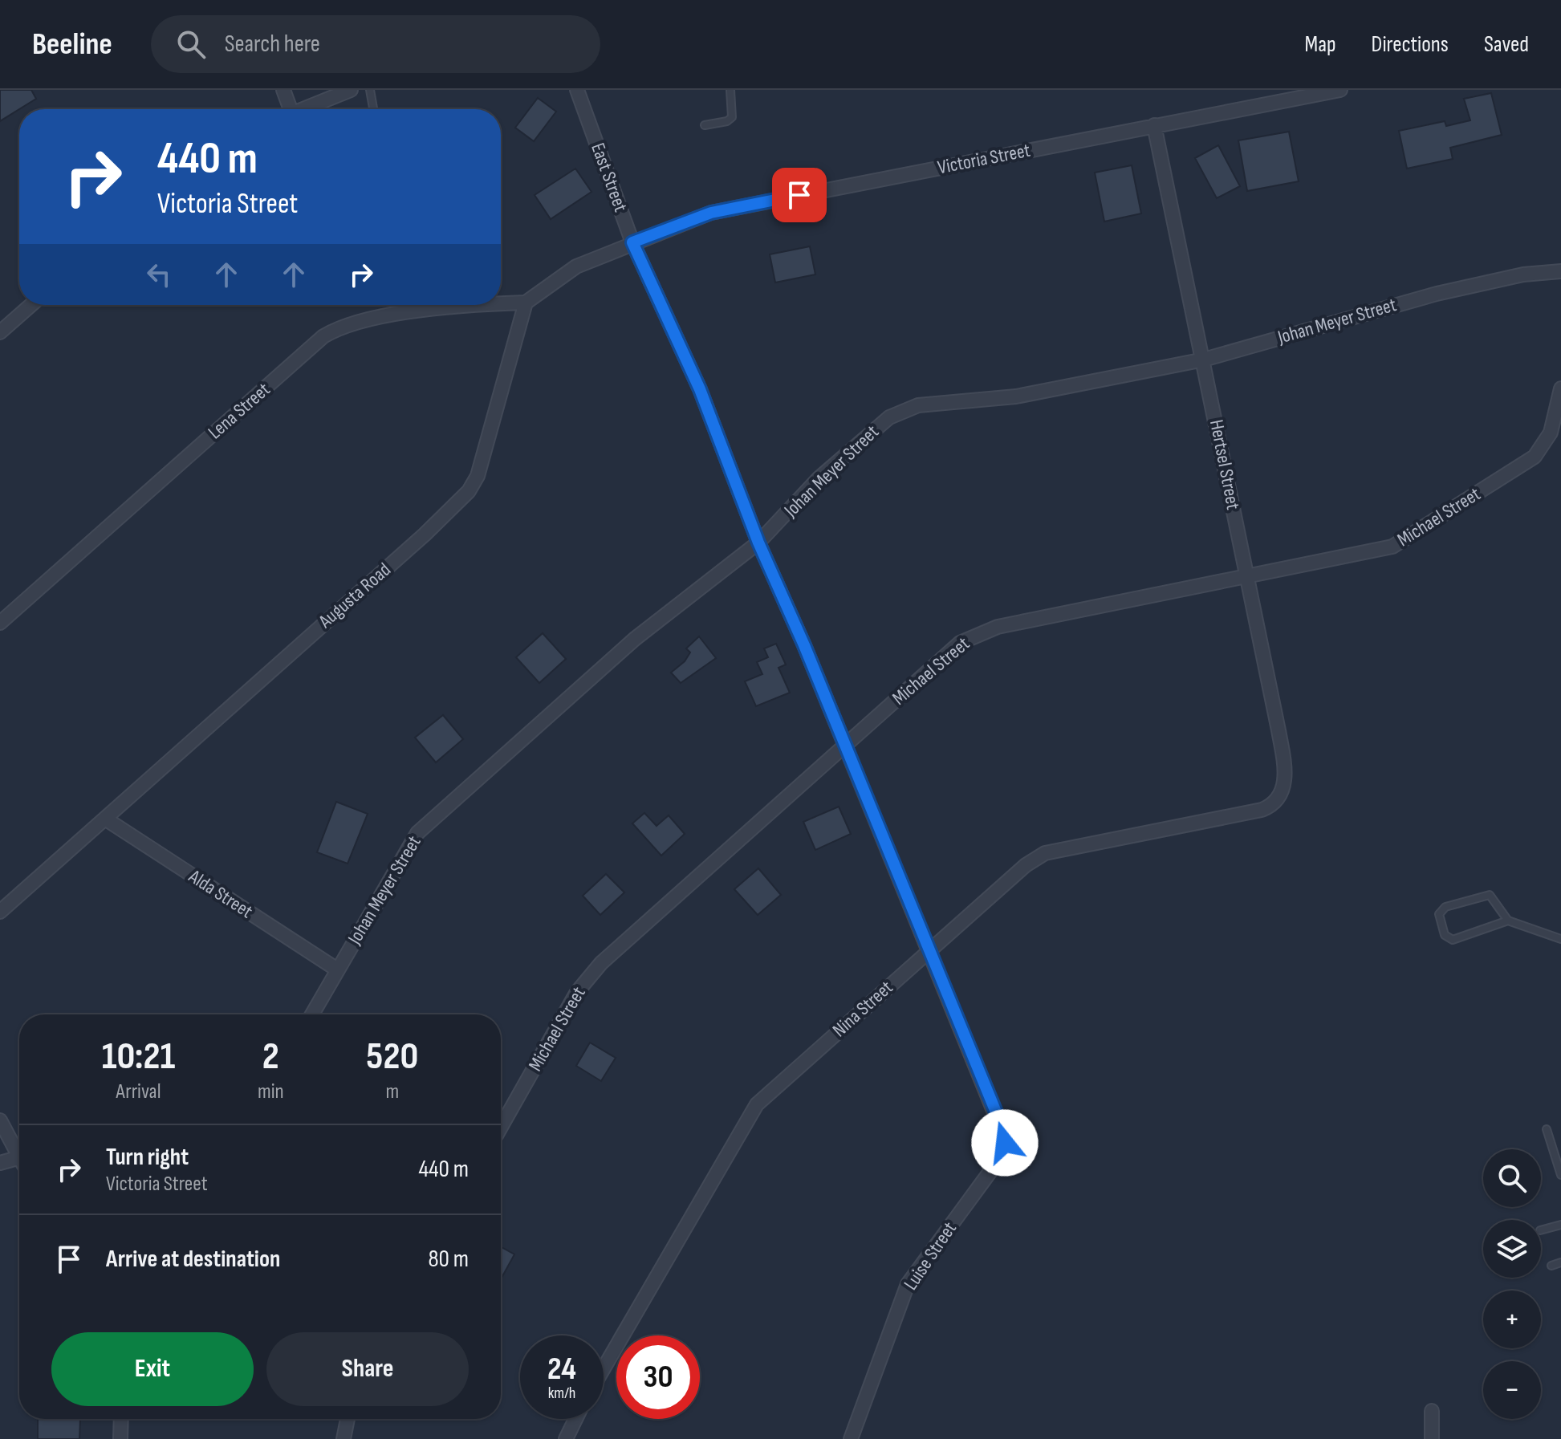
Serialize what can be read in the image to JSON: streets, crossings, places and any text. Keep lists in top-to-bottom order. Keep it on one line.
{"streets":{"street":["Victoria Street","East Street","Johan Meyer Street","Lena Street","Hertsel Street","Michael Street","Augusta Road","Alda Street","Nina Street","Luise Street"]},"crossings":[["Victoria Street","East Street"],["Victoria Street","Hertsel Street"],["East Street","Johan Meyer Street"],["East Street","Michael Street"],["East Street","Nina Street"],["East Street","Luise Street"],["Johan Meyer Street","Hertsel Street"],["Johan Meyer Street","Alda Street"],["Lena Street","Augusta Road"],["Hertsel Street","Michael Street"],["Hertsel Street","Nina Street"],["Augusta Road","Alda Street"]],"page":{"header":"Beeline","search":"Search here","nav":["Map","Directions","Saved"],"turn":["440 m","Victoria Street"],"eta":["10:21","Arrival","2","min","520","m"],"list":[{"name":"Turn right","note":"Victoria Street","value":"440 m"},{"name":"Arrive at destination","value":"80 m"}],"map_buttons":["+","−"],"buttons":["Exit","Share"],"speed":"24 km/h","limit":"30"}}
